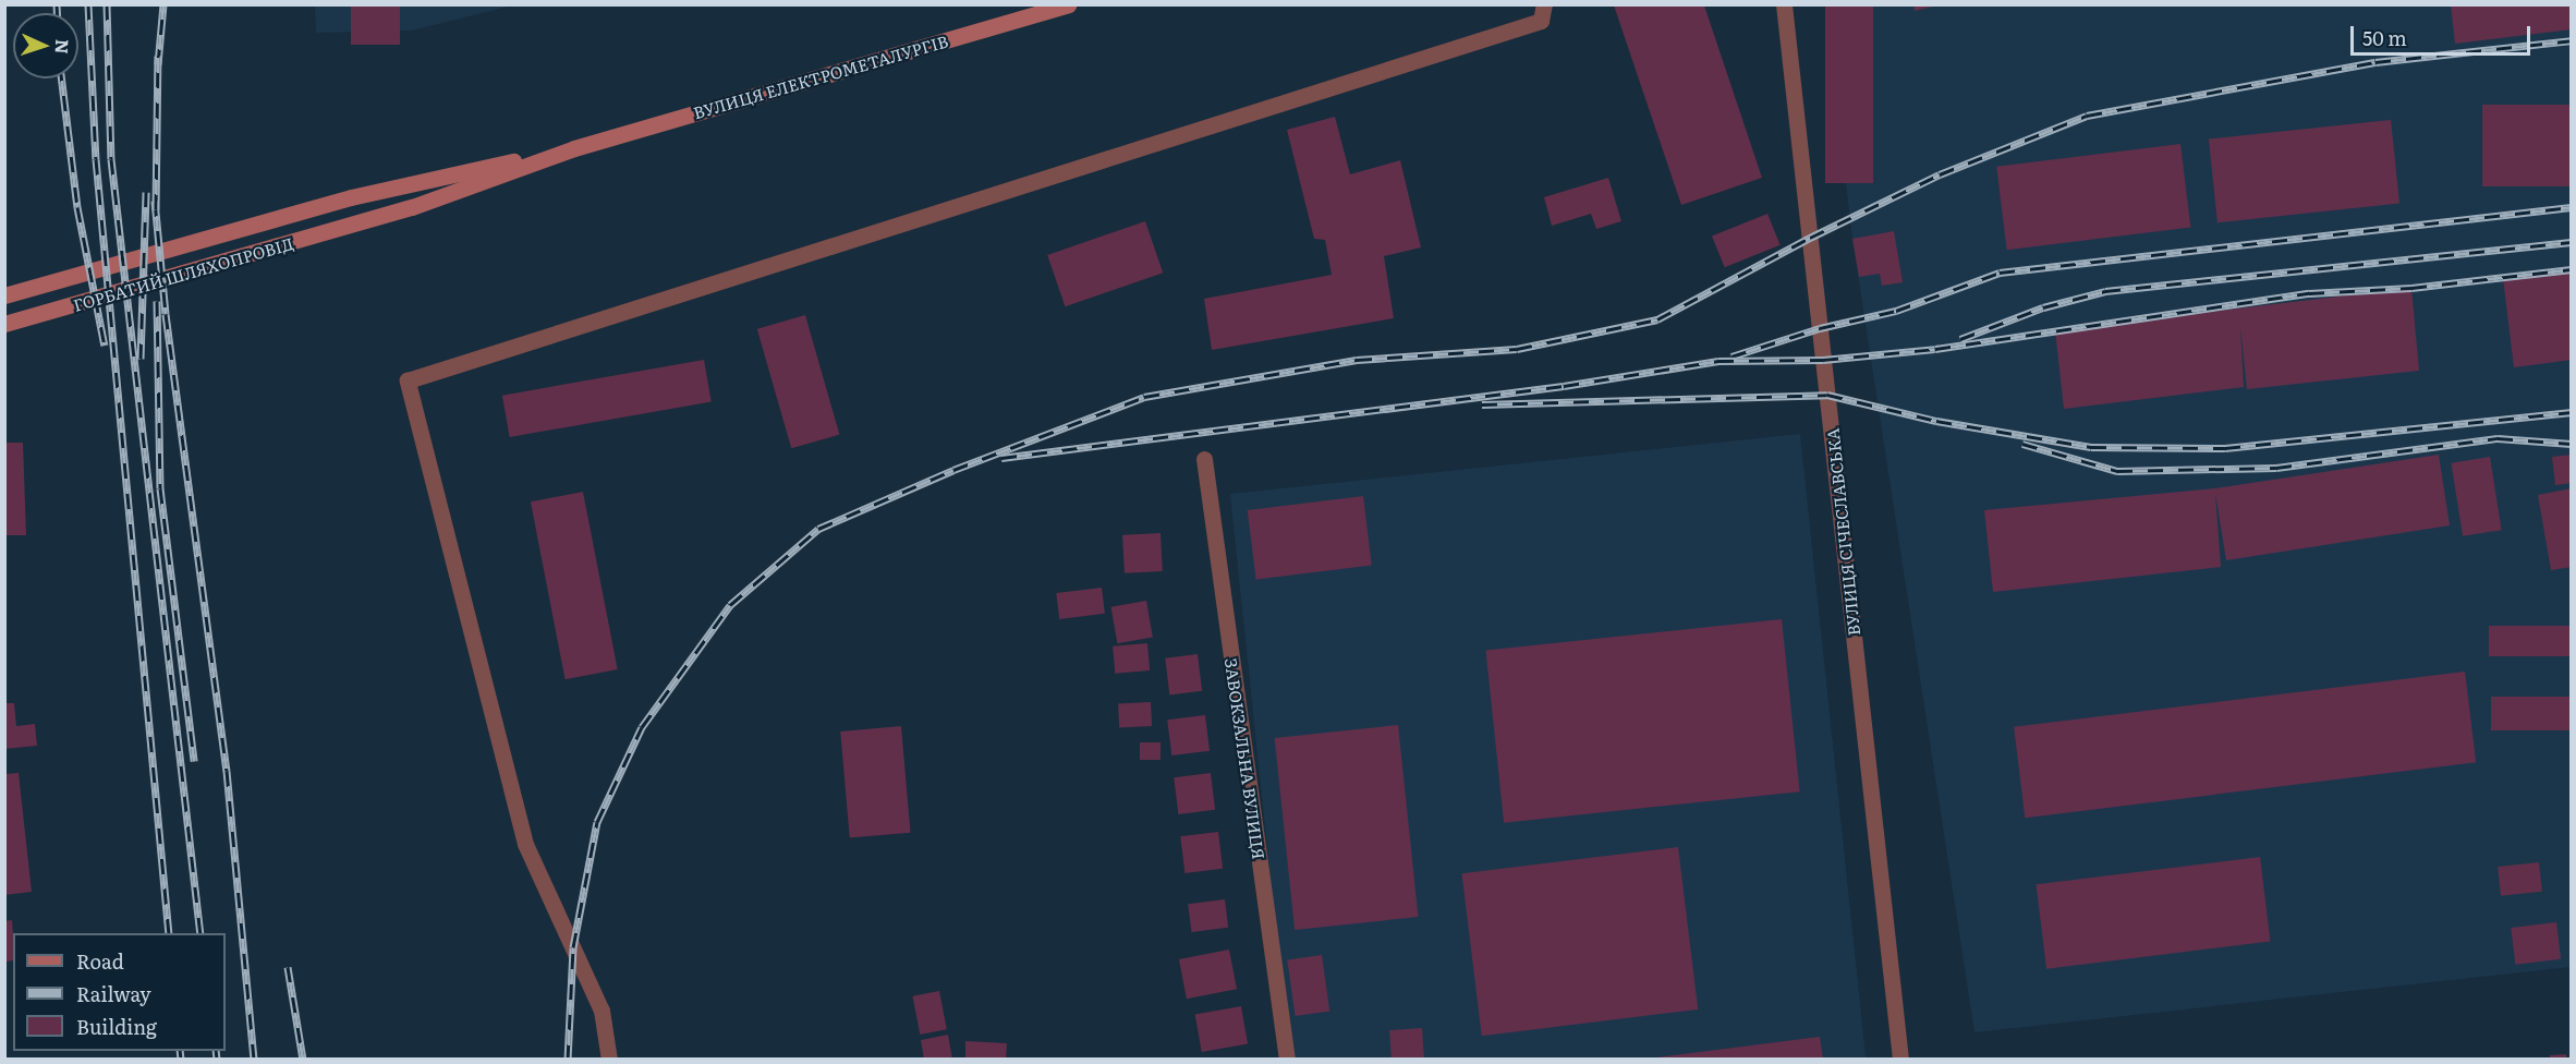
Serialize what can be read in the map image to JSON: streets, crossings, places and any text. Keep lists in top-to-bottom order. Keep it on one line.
{"streets":{"main road":["ВУЛИЦЯ ЕЛЕКТРОМЕТАЛУРГІВ","ГОРБАТИЙ ШЛЯХОПРОВІД"],"street":["ВУЛИЦЯ СІЧЕСЛАВСЬКА","ЗАВОКЗАЛЬНА ВУЛИЦЯ"]},"crossings":[["ВУЛИЦЯ ЕЛЕКТРОМЕТАЛУРГІВ","ГОРБАТИЙ ШЛЯХОПРОВІД"]],"legend":["Road","Railway","Building"],"scale_bar":"50 m","north":"right"}
